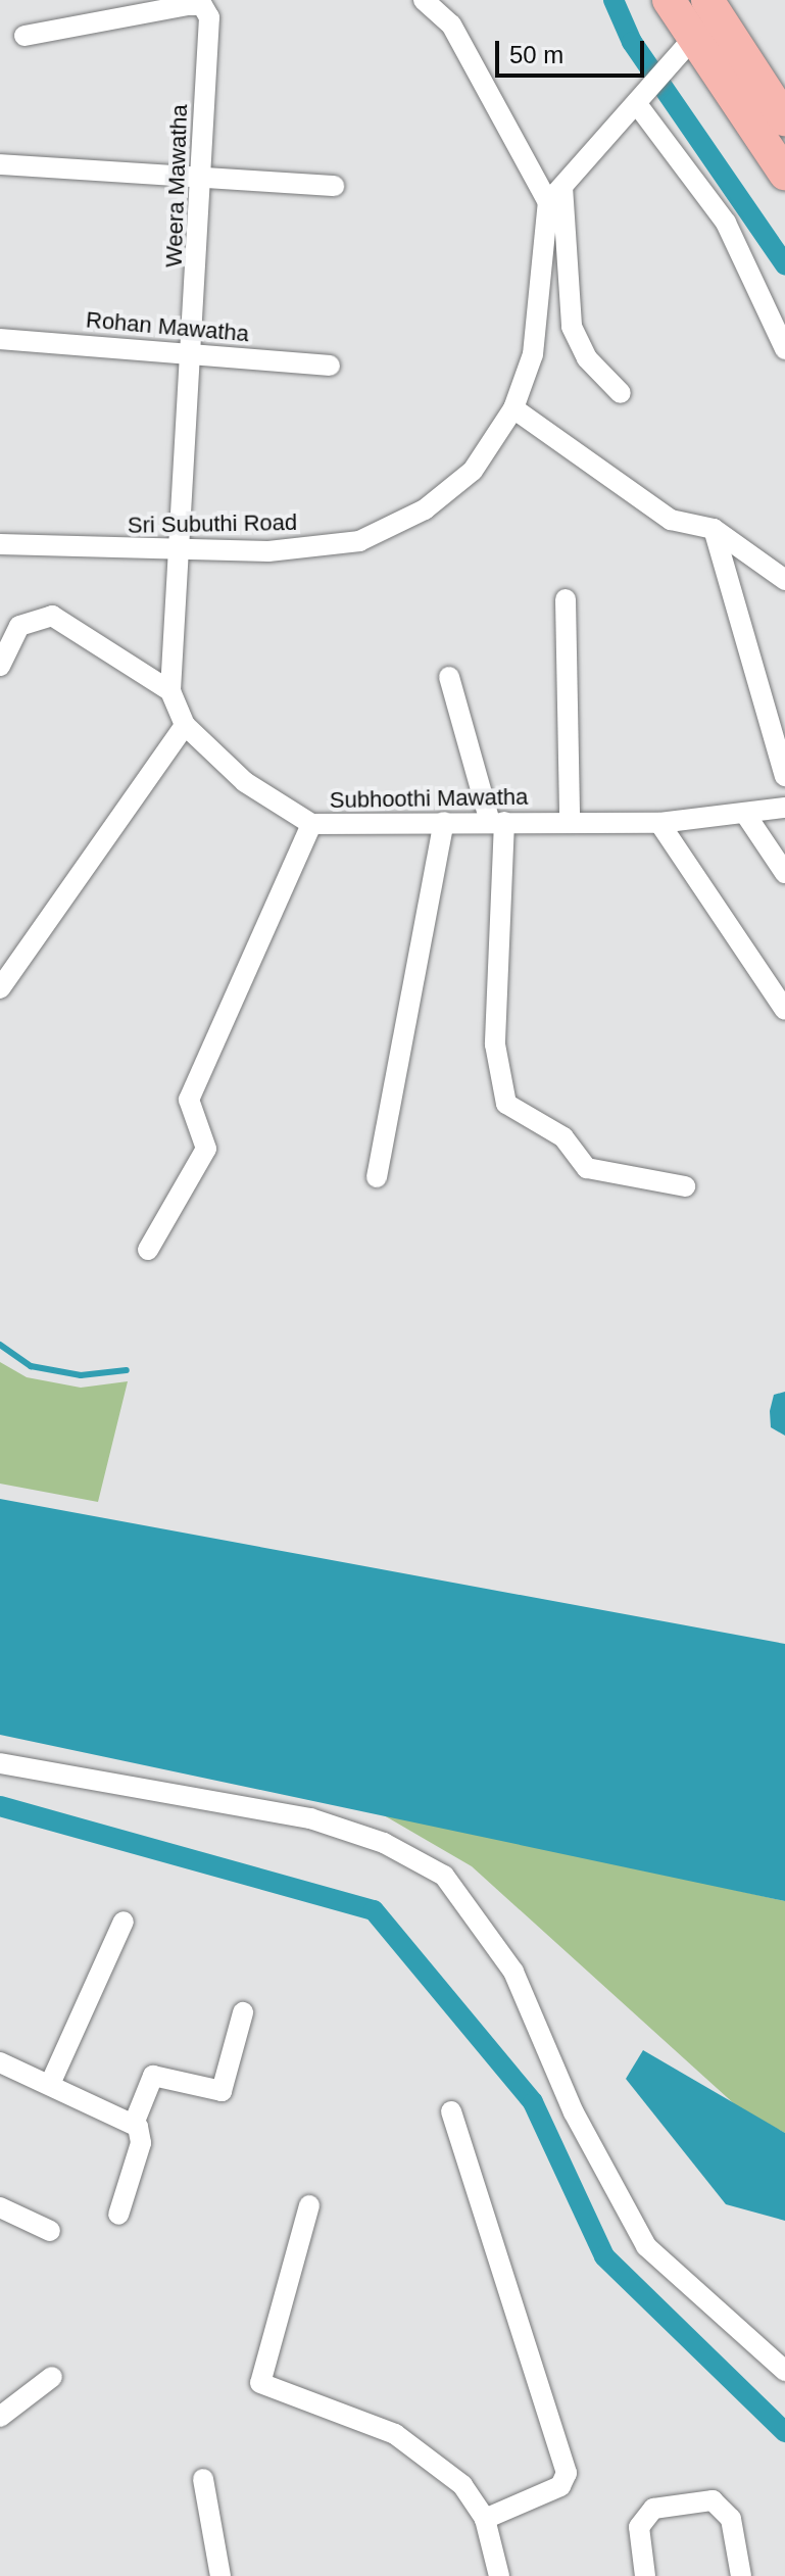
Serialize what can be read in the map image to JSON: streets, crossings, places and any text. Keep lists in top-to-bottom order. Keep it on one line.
{"streets":{"street":["Weera Mawatha","Rohan Mawatha","Sri Subuthi Road","Subhoothi Mawatha"]},"crossings":[["Weera Mawatha","Rohan Mawatha"],["Weera Mawatha","Sri Subuthi Road"],["Weera Mawatha","Subhoothi Mawatha"],["Sri Subuthi Road","Subhoothi Mawatha"]],"scale_bar":"50 m"}
